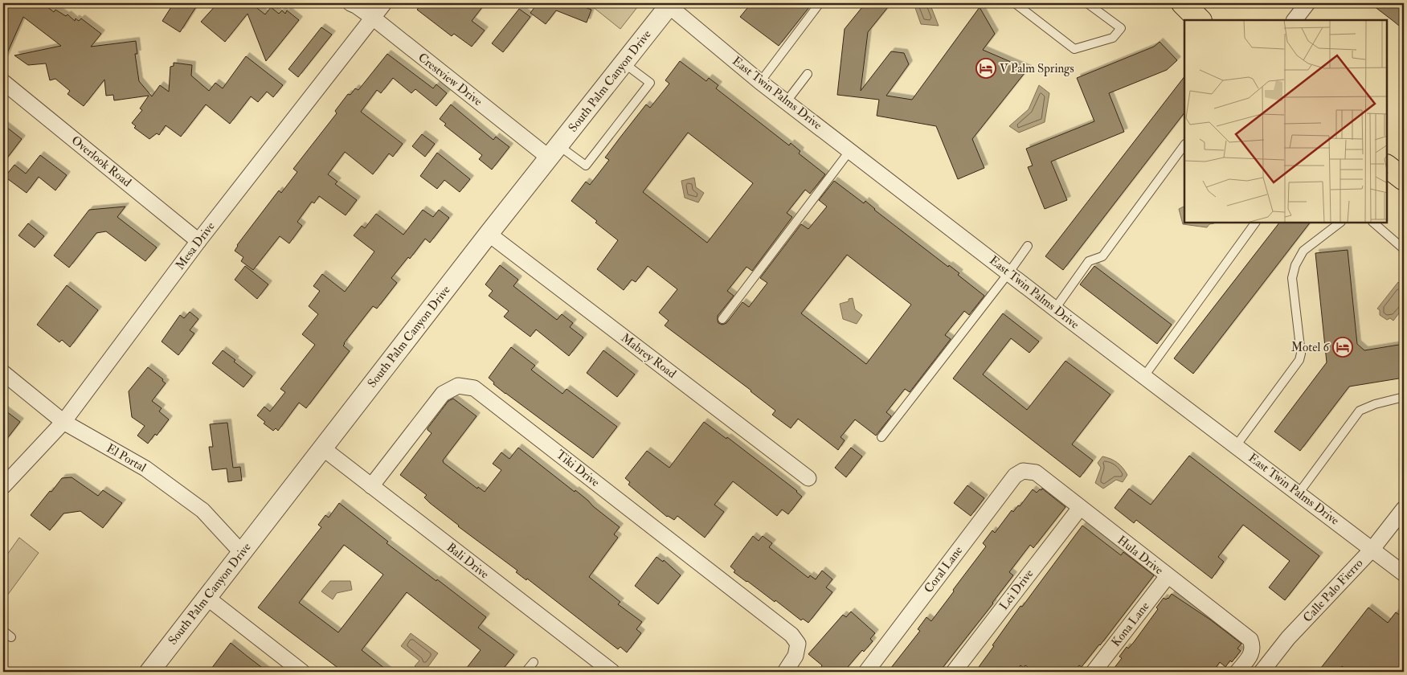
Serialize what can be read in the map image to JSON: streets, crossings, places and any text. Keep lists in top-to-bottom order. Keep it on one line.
{"streets":{"street":["Crestview Drive","South Palm Canyon Drive","East Twin Palms Drive","Overlook Road","Mesa Drive","Mabrey Road","El Portal","Tiki Drive","Hula Drive","Bali Drive","Coral Lane","Lei Drive","Calle Palo Fierro","Kona Lane"]},"crossings":[["Crestview Drive","South Palm Canyon Drive"],["Crestview Drive","Mesa Drive"],["South Palm Canyon Drive","East Twin Palms Drive"],["South Palm Canyon Drive","Mabrey Road"],["South Palm Canyon Drive","El Portal"],["South Palm Canyon Drive","Bali Drive"],["East Twin Palms Drive","Calle Palo Fierro"],["Overlook Road","Mesa Drive"],["Mesa Drive","El Portal"],["Tiki Drive","Bali Drive"],["Hula Drive","Coral Lane"],["Hula Drive","Lei Drive"],["Hula Drive","Kona Lane"]],"places":{"hotel":["V Palm Springs","Motel 6"]}}
